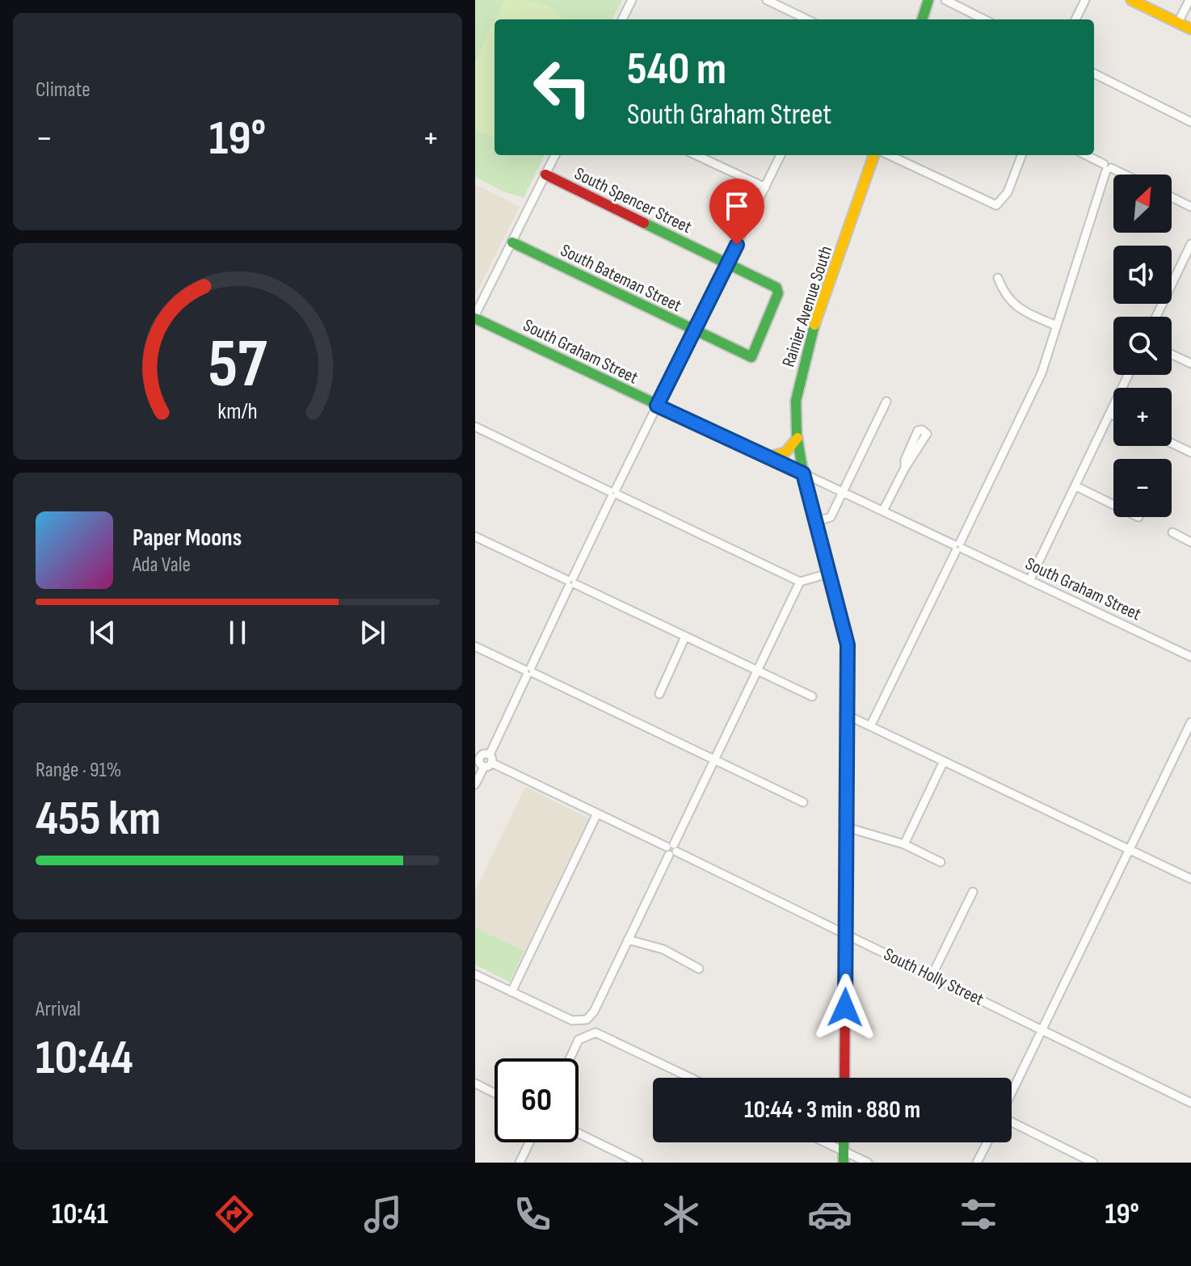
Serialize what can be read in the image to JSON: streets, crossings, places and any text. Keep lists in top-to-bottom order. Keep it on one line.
{"streets":{"street":["South Spencer Street","South Bateman Street","Rainier Avenue South","South Graham Street","South Holly Street"]},"crossings":[["South Spencer Street","South Bateman Street"],["Rainier Avenue South","South Graham Street"],["Rainier Avenue South","South Holly Street"]],"north":"top right","page":{"tile":["Climate",["Range · 91%","455 km"],["Arrival","10:44"]],"turn":["540 m","South Graham Street"],"heat":["−","19°","+"],"map_buttons":["+","−"],"song":["Paper Moons","Ada Vale"],"limit":"60","trip":"10:44 · 3 min · 880 m","tabs":["10:41","19°"],"gauge":["57","km/h"]}}
